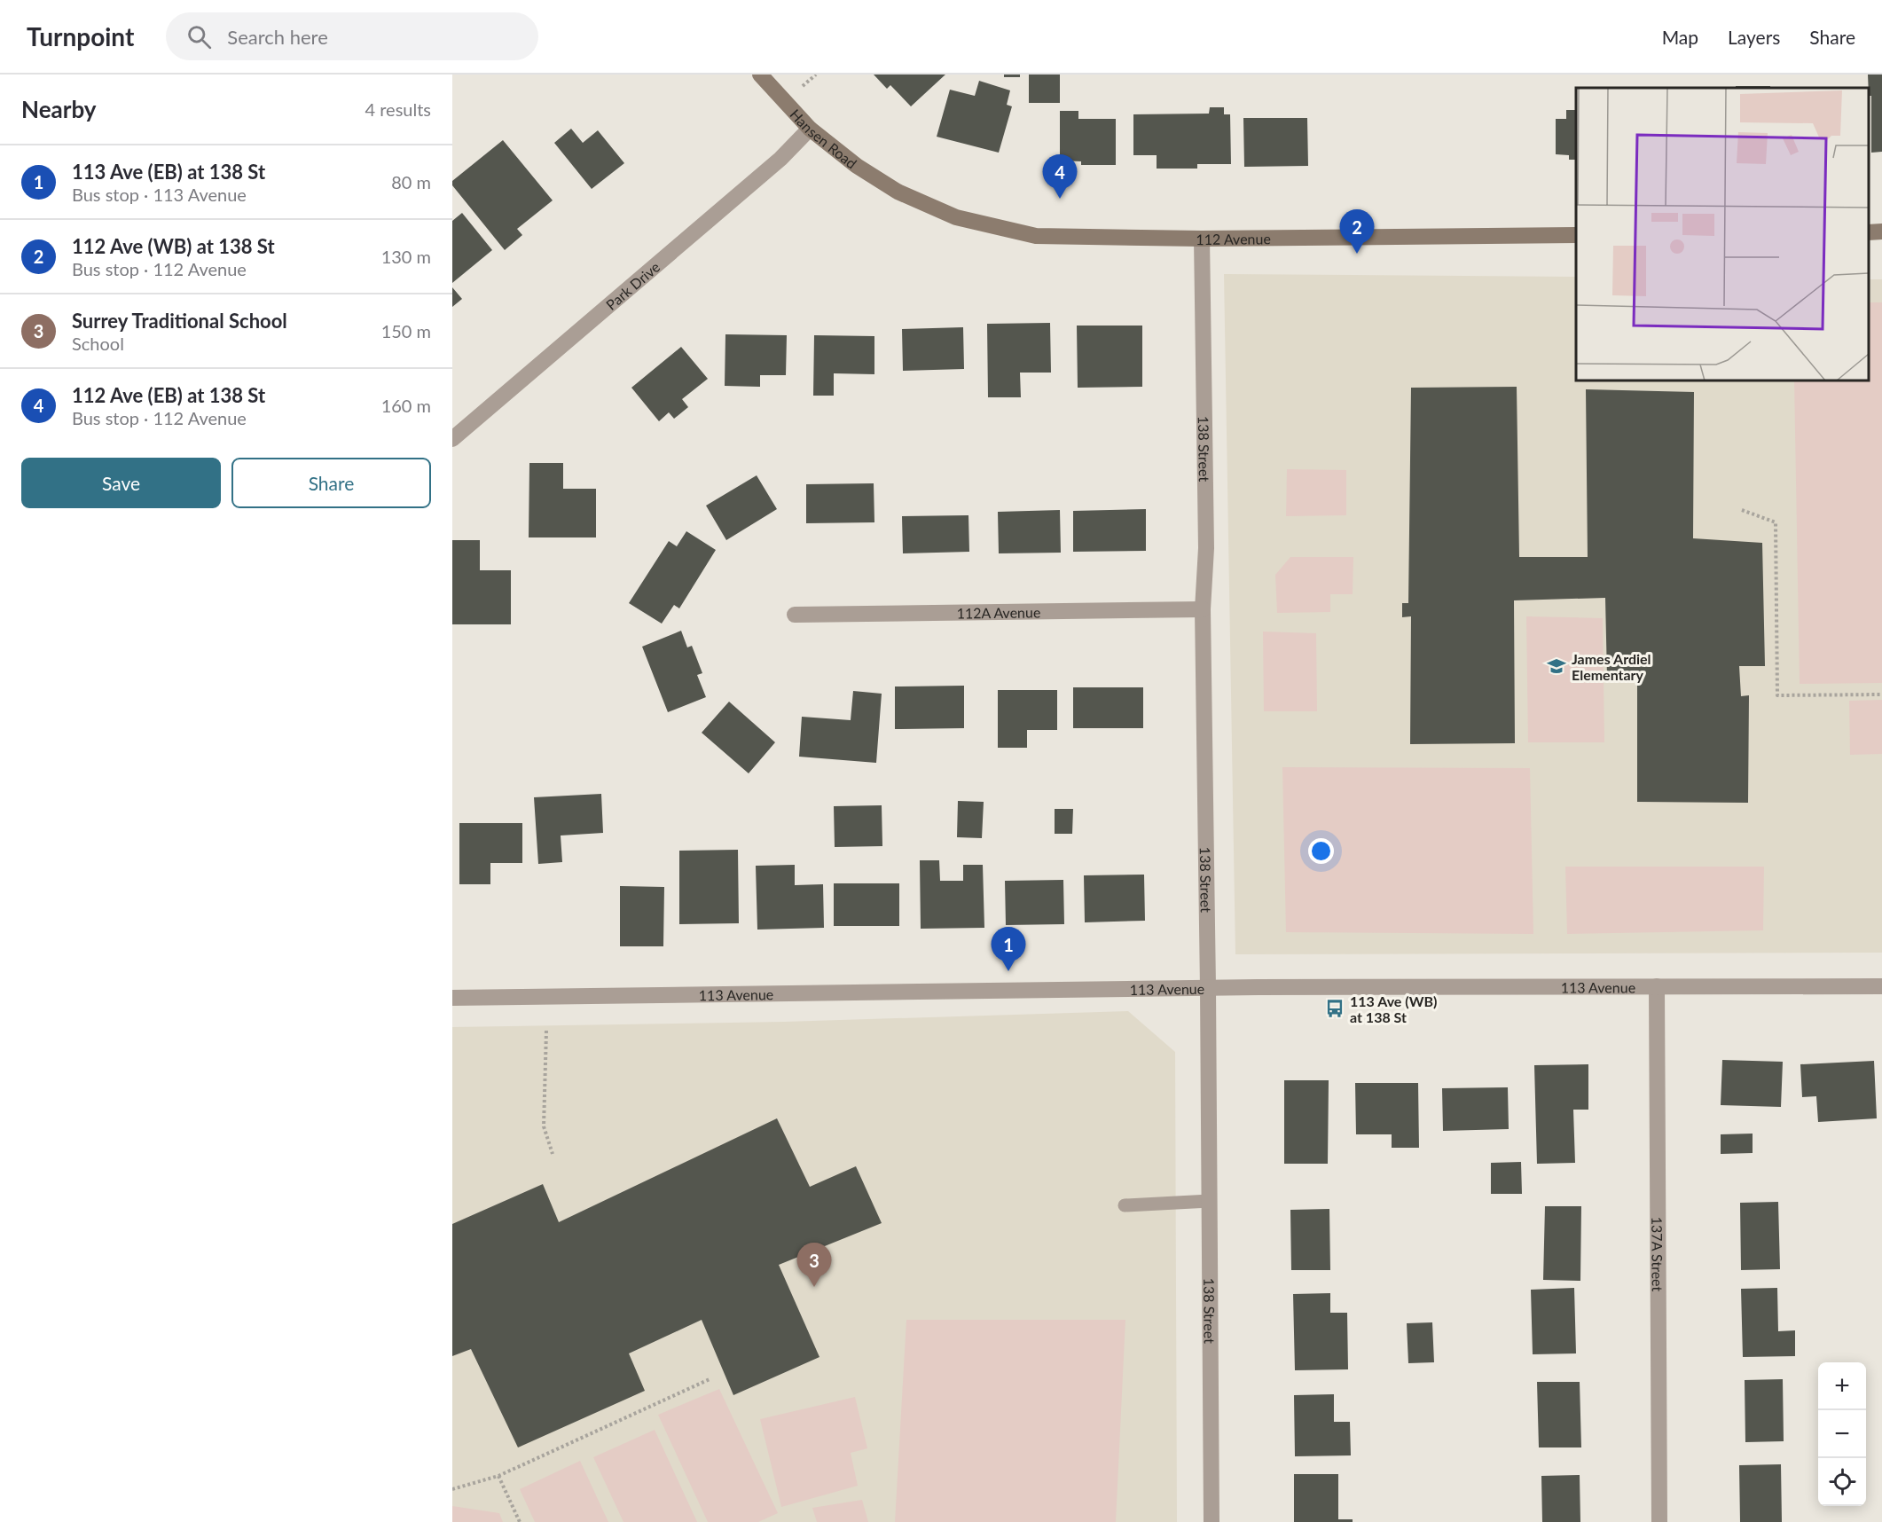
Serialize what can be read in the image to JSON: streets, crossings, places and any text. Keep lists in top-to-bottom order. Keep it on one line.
{"streets":{"main road":["Hansen Road","112 Avenue"],"street":["Park Drive","138 Street","112A Avenue","113 Avenue","137A Street"]},"crossings":[["Hansen Road","112 Avenue"],["Hansen Road","Park Drive"],["112 Avenue","138 Street"],["138 Street","112A Avenue"],["138 Street","113 Avenue"],["113 Avenue","137A Street"]],"places":{"school or university":["James Ardiel Elementary"],"bus stop":["113 Ave (WB) at 138 St"]},"page":{"header":"Turnpoint","search":"Search here","nav":["Map","Layers","Share"],"heading":["Nearby","4 results"],"list":[{"mark":"1","name":"113 Ave (EB) at 138 St","note":"Bus stop · 113 Avenue","value":"80 m"},{"mark":"2","name":"112 Ave (WB) at 138 St","note":"Bus stop · 112 Avenue","value":"130 m"},{"mark":"3","name":"Surrey Traditional School","note":"School","value":"150 m"},{"mark":"4","name":"112 Ave (EB) at 138 St","note":"Bus stop · 112 Avenue","value":"160 m"}],"pins":["4","2","1","3"],"buttons":["Save","Share"],"map_buttons":["+","−"]}}
